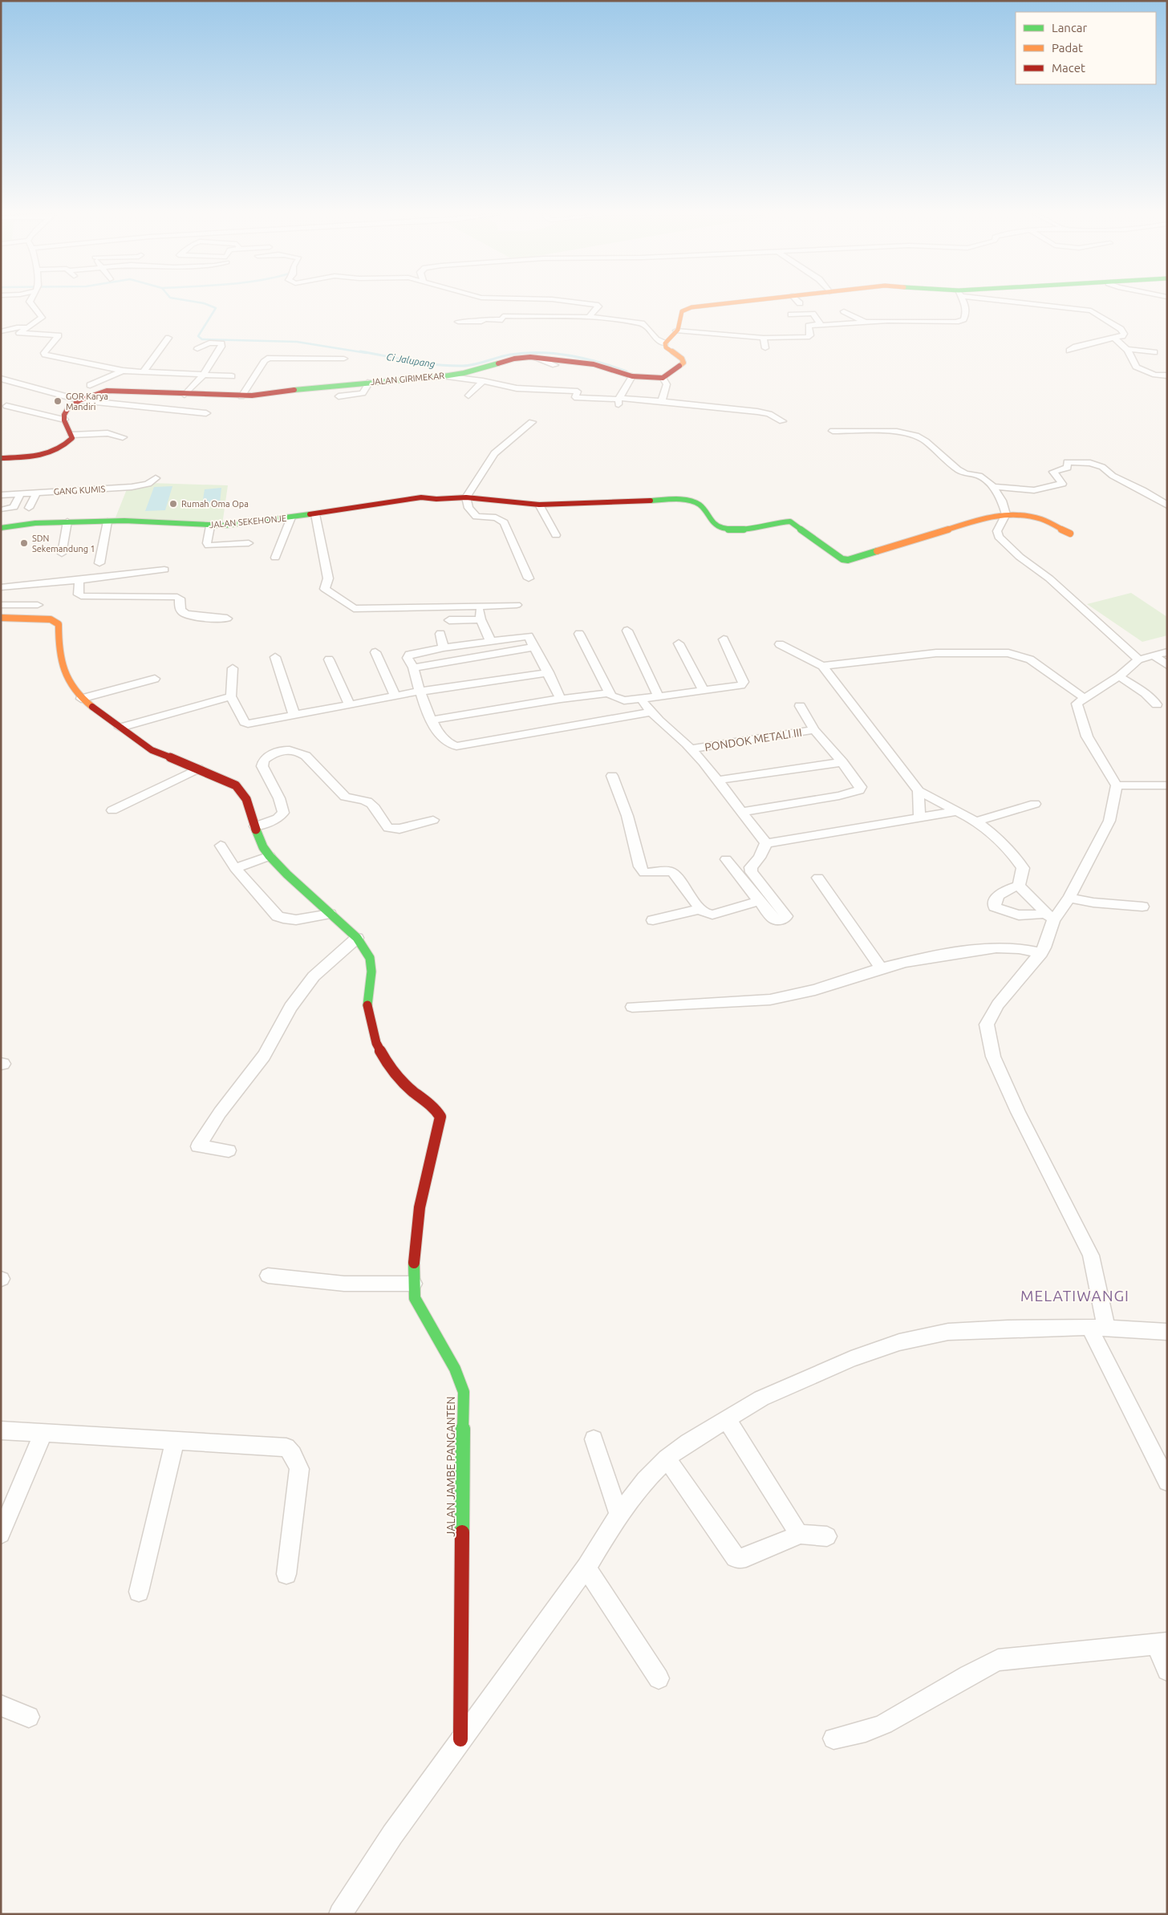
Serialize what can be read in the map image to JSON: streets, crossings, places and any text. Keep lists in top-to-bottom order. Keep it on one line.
{"streets":{"street":["JALAN GIRIMEKAR","GANG KUMIS","JALAN SEKEHONJE","PONDOK METALI III","JALAN JAMBE PANGANTEN"]},"districts":["MELATIWANGI"],"water":["Ci Jalupang"],"places":["GOR Karya Mandiri","Rumah Oma Opa","SDN Sekemandung 1"],"legend":["Lancar","Padat","Macet"]}
